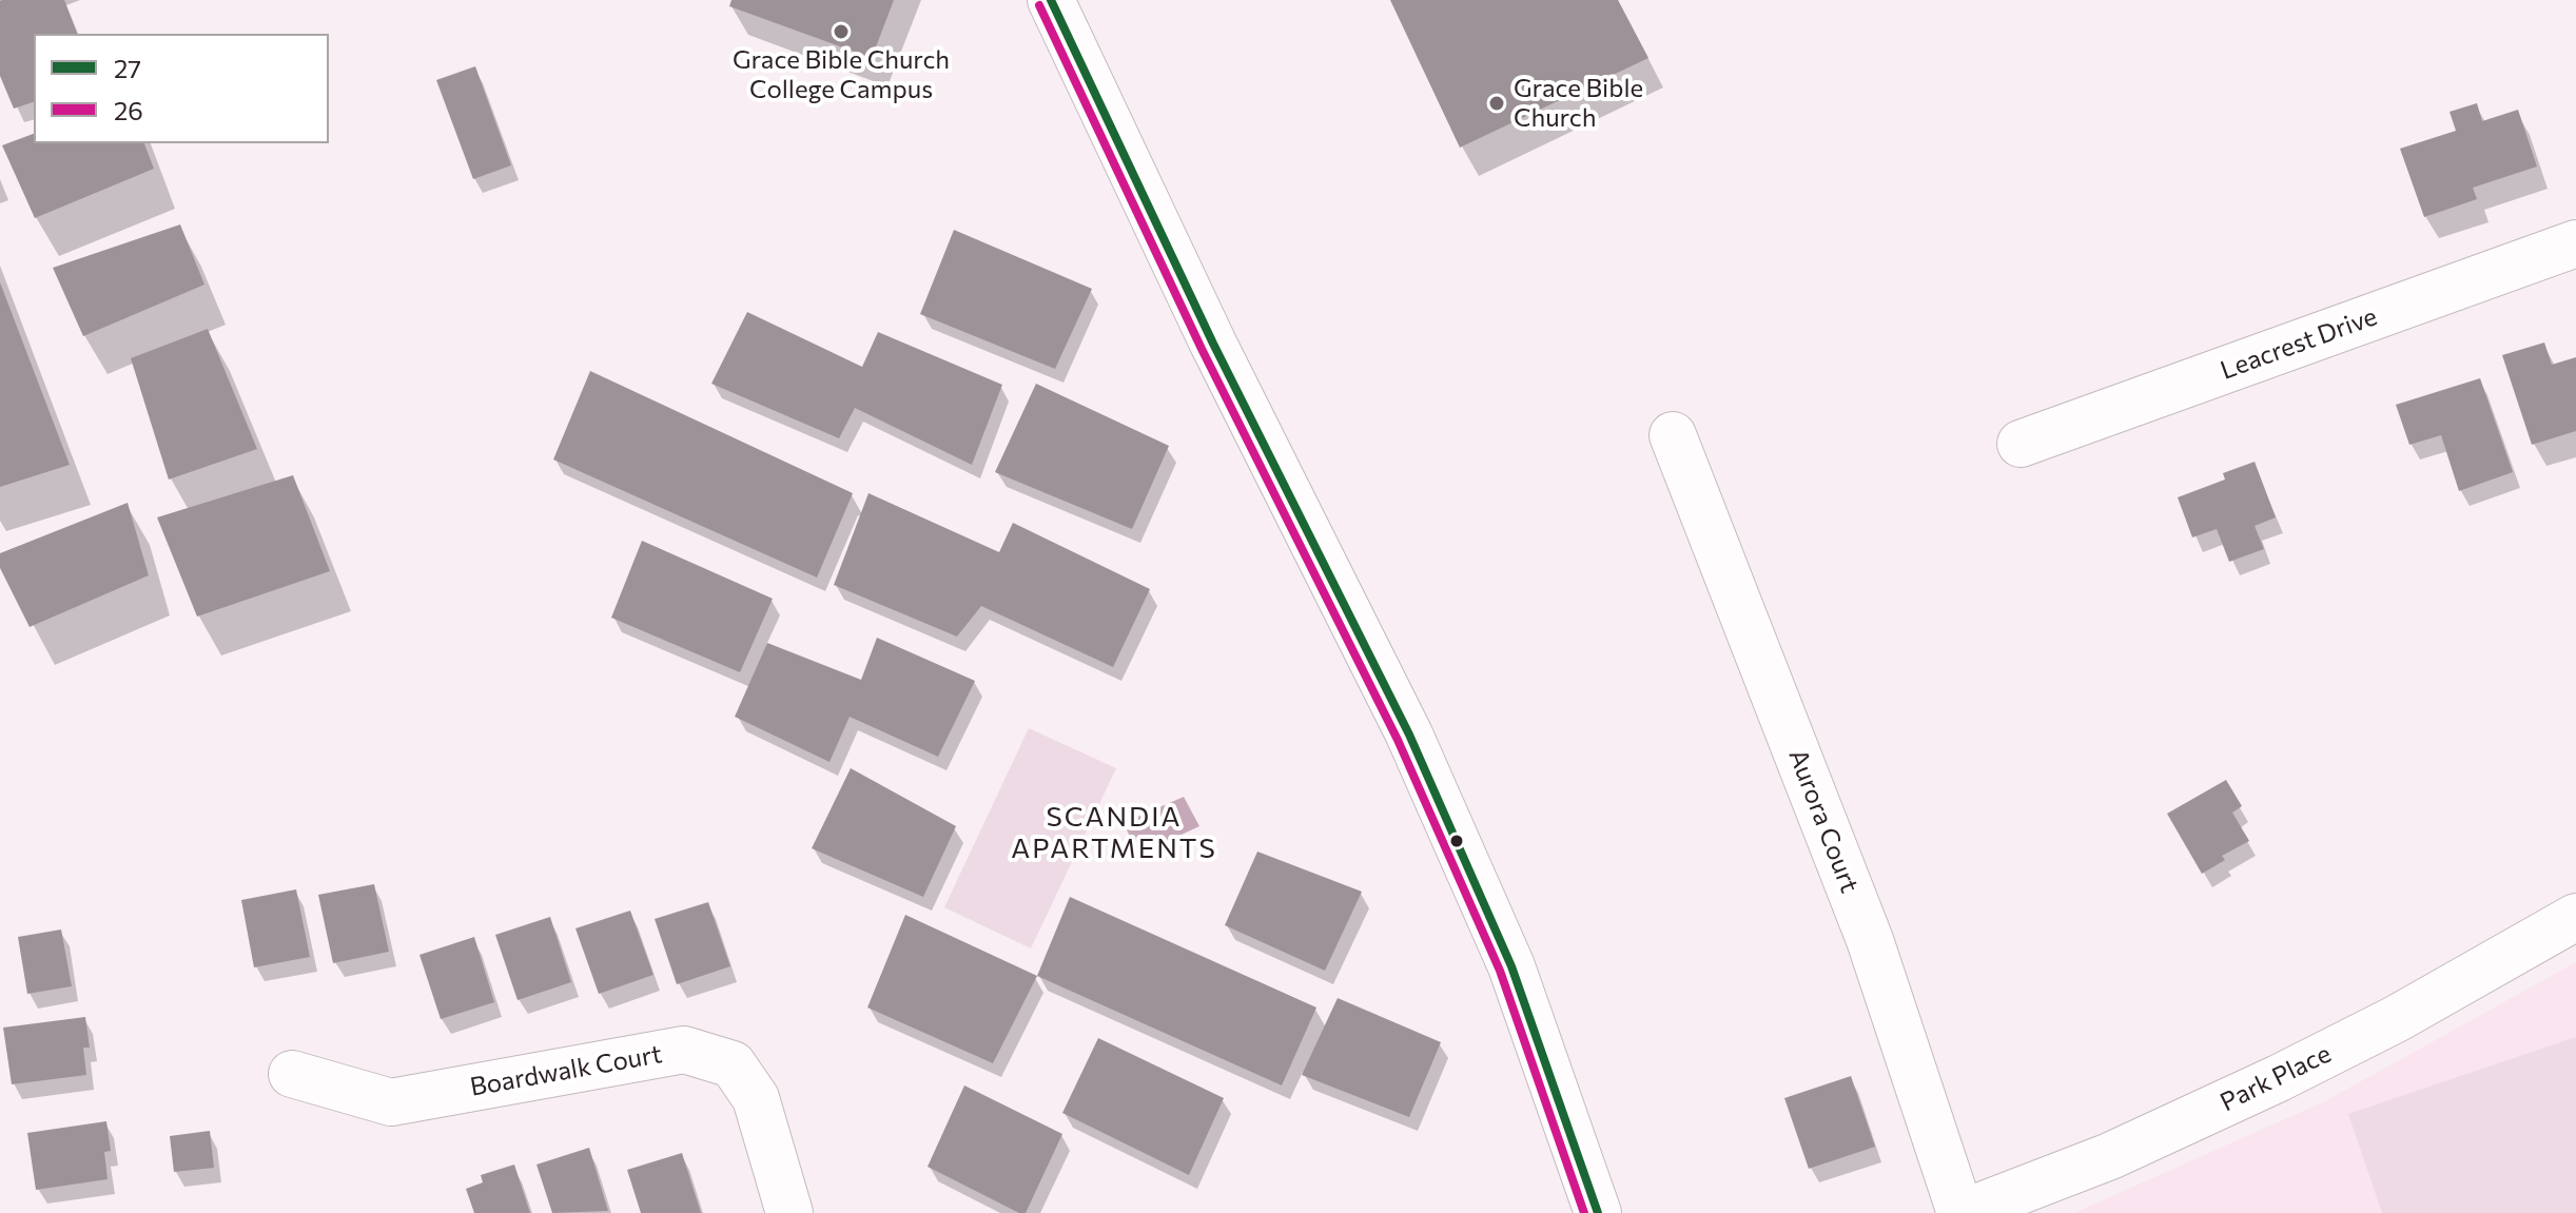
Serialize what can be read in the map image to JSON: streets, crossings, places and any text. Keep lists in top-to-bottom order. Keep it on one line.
{"streets":{"street":["Leacrest Drive","Aurora Court","Boardwalk Court","Park Place"]},"crossings":[["Aurora Court","Park Place"]],"districts":["SCANDIA APARTMENTS"],"places":["Grace Bible Church College Campus","Grace Bible Church"],"lines":["transit line 27","transit line 26"],"legend":["27","26"]}
